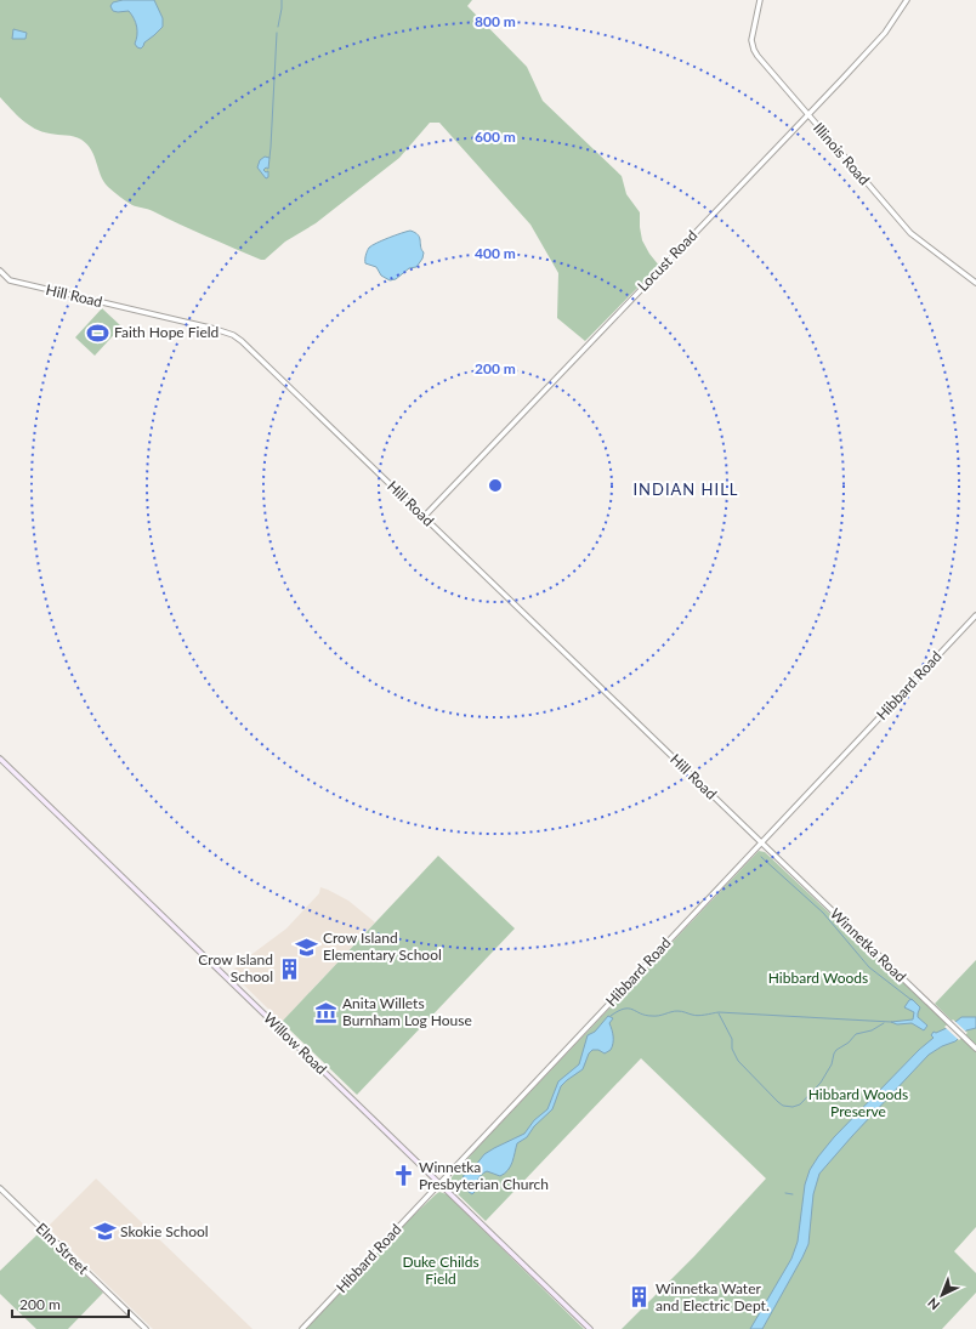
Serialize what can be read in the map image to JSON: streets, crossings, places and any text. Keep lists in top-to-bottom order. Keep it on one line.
{"streets":{"main road":["Willow Road"],"street":["Illinois Road","Locust Road","Hill Road","Hibbard Road","Winnetka Road","Elm Street"]},"crossings":[["Illinois Road","Locust Road"],["Locust Road","Hill Road"],["Hill Road","Hibbard Road"],["Hill Road","Winnetka Road"],["Hibbard Road","Winnetka Road"],["Hibbard Road","Willow Road"]],"districts":["INDIAN HILL"],"parks":["Hibbard Woods","Hibbard Woods Preserve","Duke Childs Field"],"places":{"sports":["Faith Hope Field"],"school or university":["Crow Island Elementary School","Skokie School"],"building":["Crow Island School","Winnetka Water and Electric Dept."],"museum":["Anita Willets Burnham Log House"],"church":["Winnetka Presbyterian Church"]},"scale_bar":"200 m","north":"bottom left","rings":["800 m","600 m","400 m","200 m"]}
